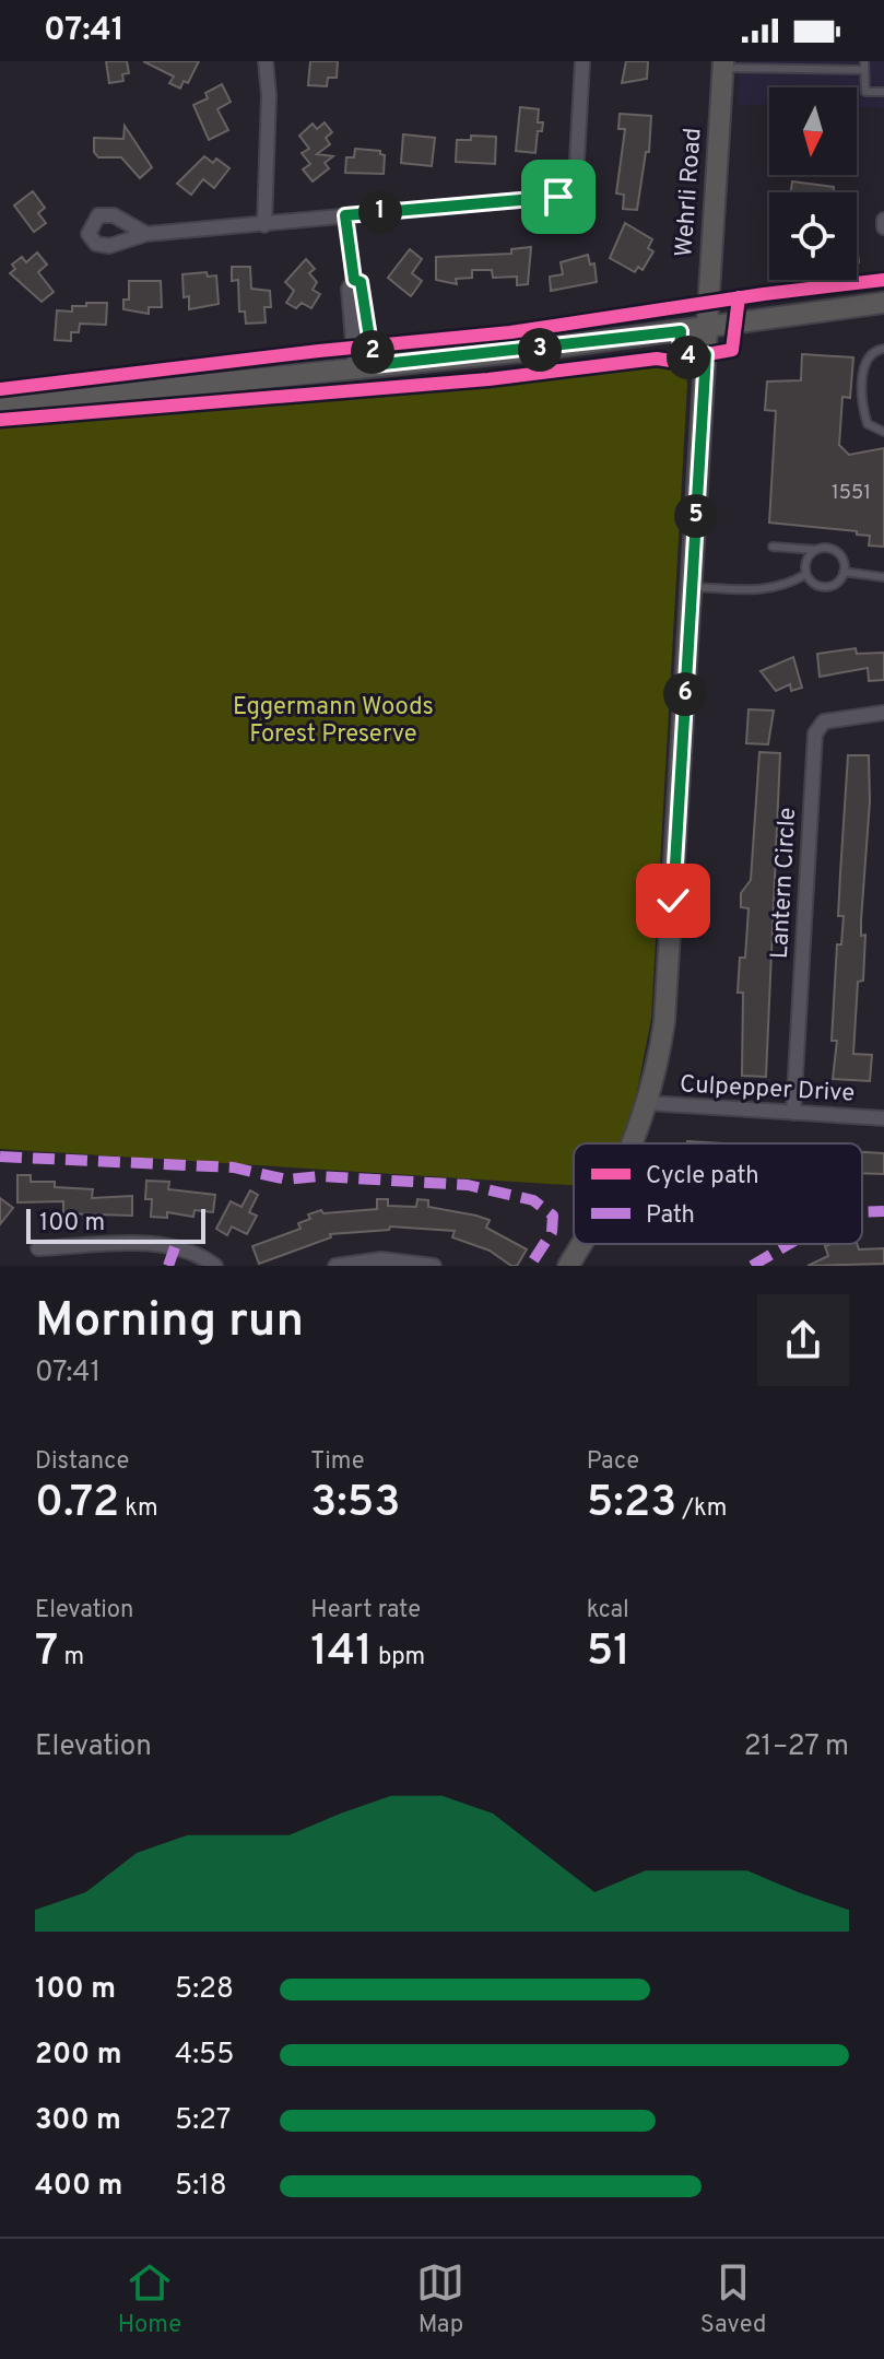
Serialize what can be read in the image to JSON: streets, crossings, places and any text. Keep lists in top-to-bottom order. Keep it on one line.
{"streets":{"main road":["Wehrli Road"],"street":["Lantern Circle","Culpepper Drive"]},"crossings":[["Wehrli Road","Culpepper Drive"],["Lantern Circle","Culpepper Drive"]],"parks":["Eggermann Woods Forest Preserve"],"house_numbers":["1551"],"legend":["Cycle path","Path"],"scale_bar":"100 m","north":"bottom","page":{"status":"07:41","pins":["1","3","2","4","5","6"],"scale":"100 m","heading":["Morning run","07:41"],"stats":[["Distance","0.72 km"],["Time","3:53"],["Pace","5:23 /km"],["Elevation","7 m"],["Heart rate","141 bpm"],["kcal","51"]],"chart":["Elevation","21–27 m"],"list":[{"name":"100 m","note":"5:28"},{"name":"200 m","note":"4:55"},{"name":"300 m","note":"5:27"},{"name":"400 m","note":"5:18"}],"tabs":["Home","Map","Saved"]}}
